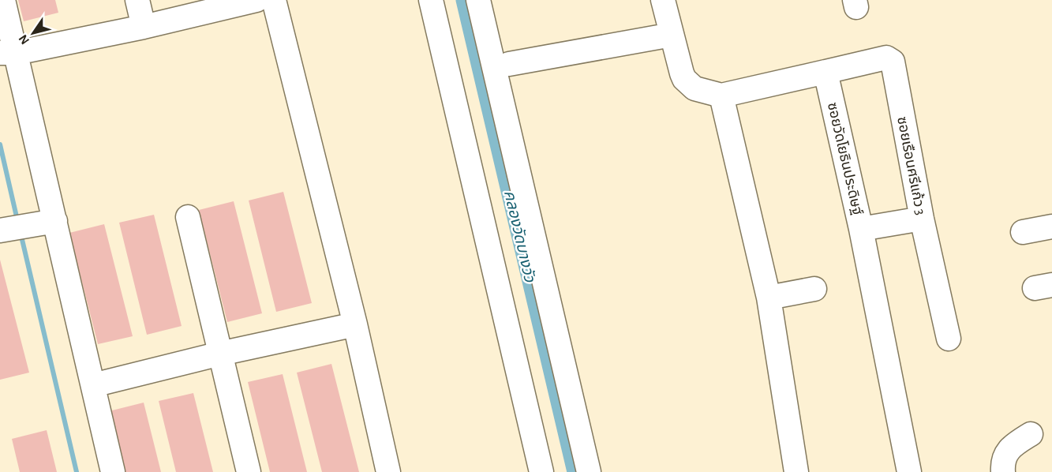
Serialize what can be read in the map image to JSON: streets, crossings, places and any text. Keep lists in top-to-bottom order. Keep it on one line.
{"streets":{"street":["ซอยวัดโยธินประดิษฐ์","ซอยเรือนศรีแก้ว 3"]},"crossings":[["ซอยวัดโยธินประดิษฐ์","ซอยเรือนศรีแก้ว 3"]],"water":["คลองวัดบางวัว"],"north":"bottom left"}
